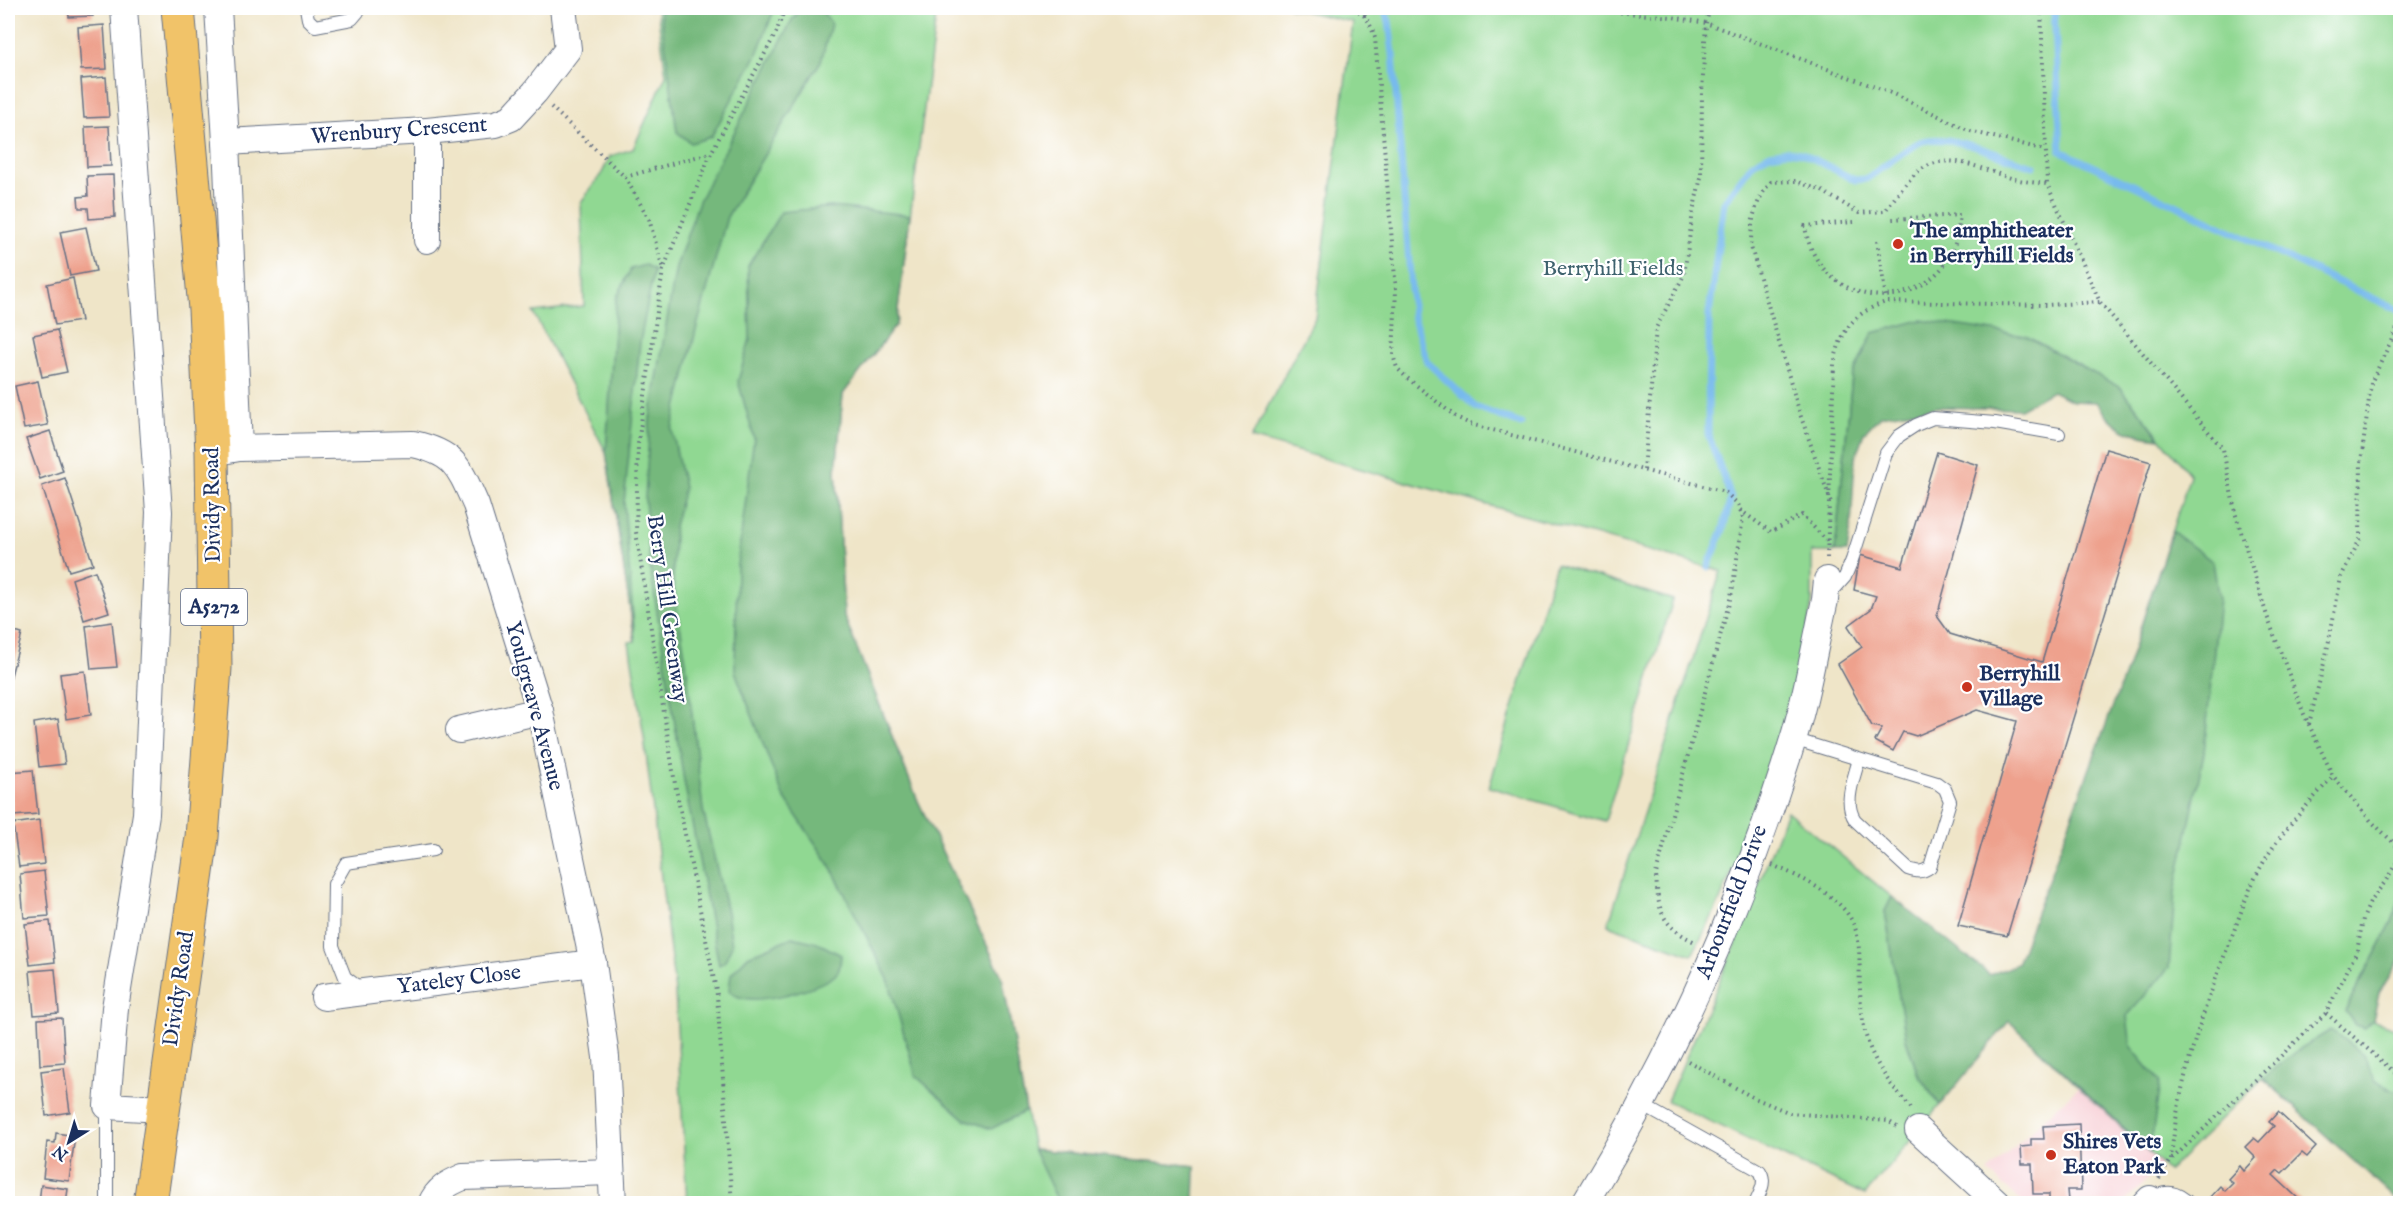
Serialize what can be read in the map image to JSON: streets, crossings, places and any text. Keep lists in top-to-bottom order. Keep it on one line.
{"streets":{"main road":["Dividy Road","A5272"],"street":["Wrenbury Crescent","Youlgreave Avenue","Arbourfield Drive","Yateley Close"],"path":["Berry Hill Greenway"]},"crossings":[["Wrenbury Crescent","Dividy Road"],["Dividy Road","Youlgreave Avenue"],["Youlgreave Avenue","Yateley Close"]],"parks":["Berryhill Fields"],"places":["The amphitheater in Berryhill Fields","Berryhill Village","Shires Vets Eaton Park"],"north":"bottom left"}
